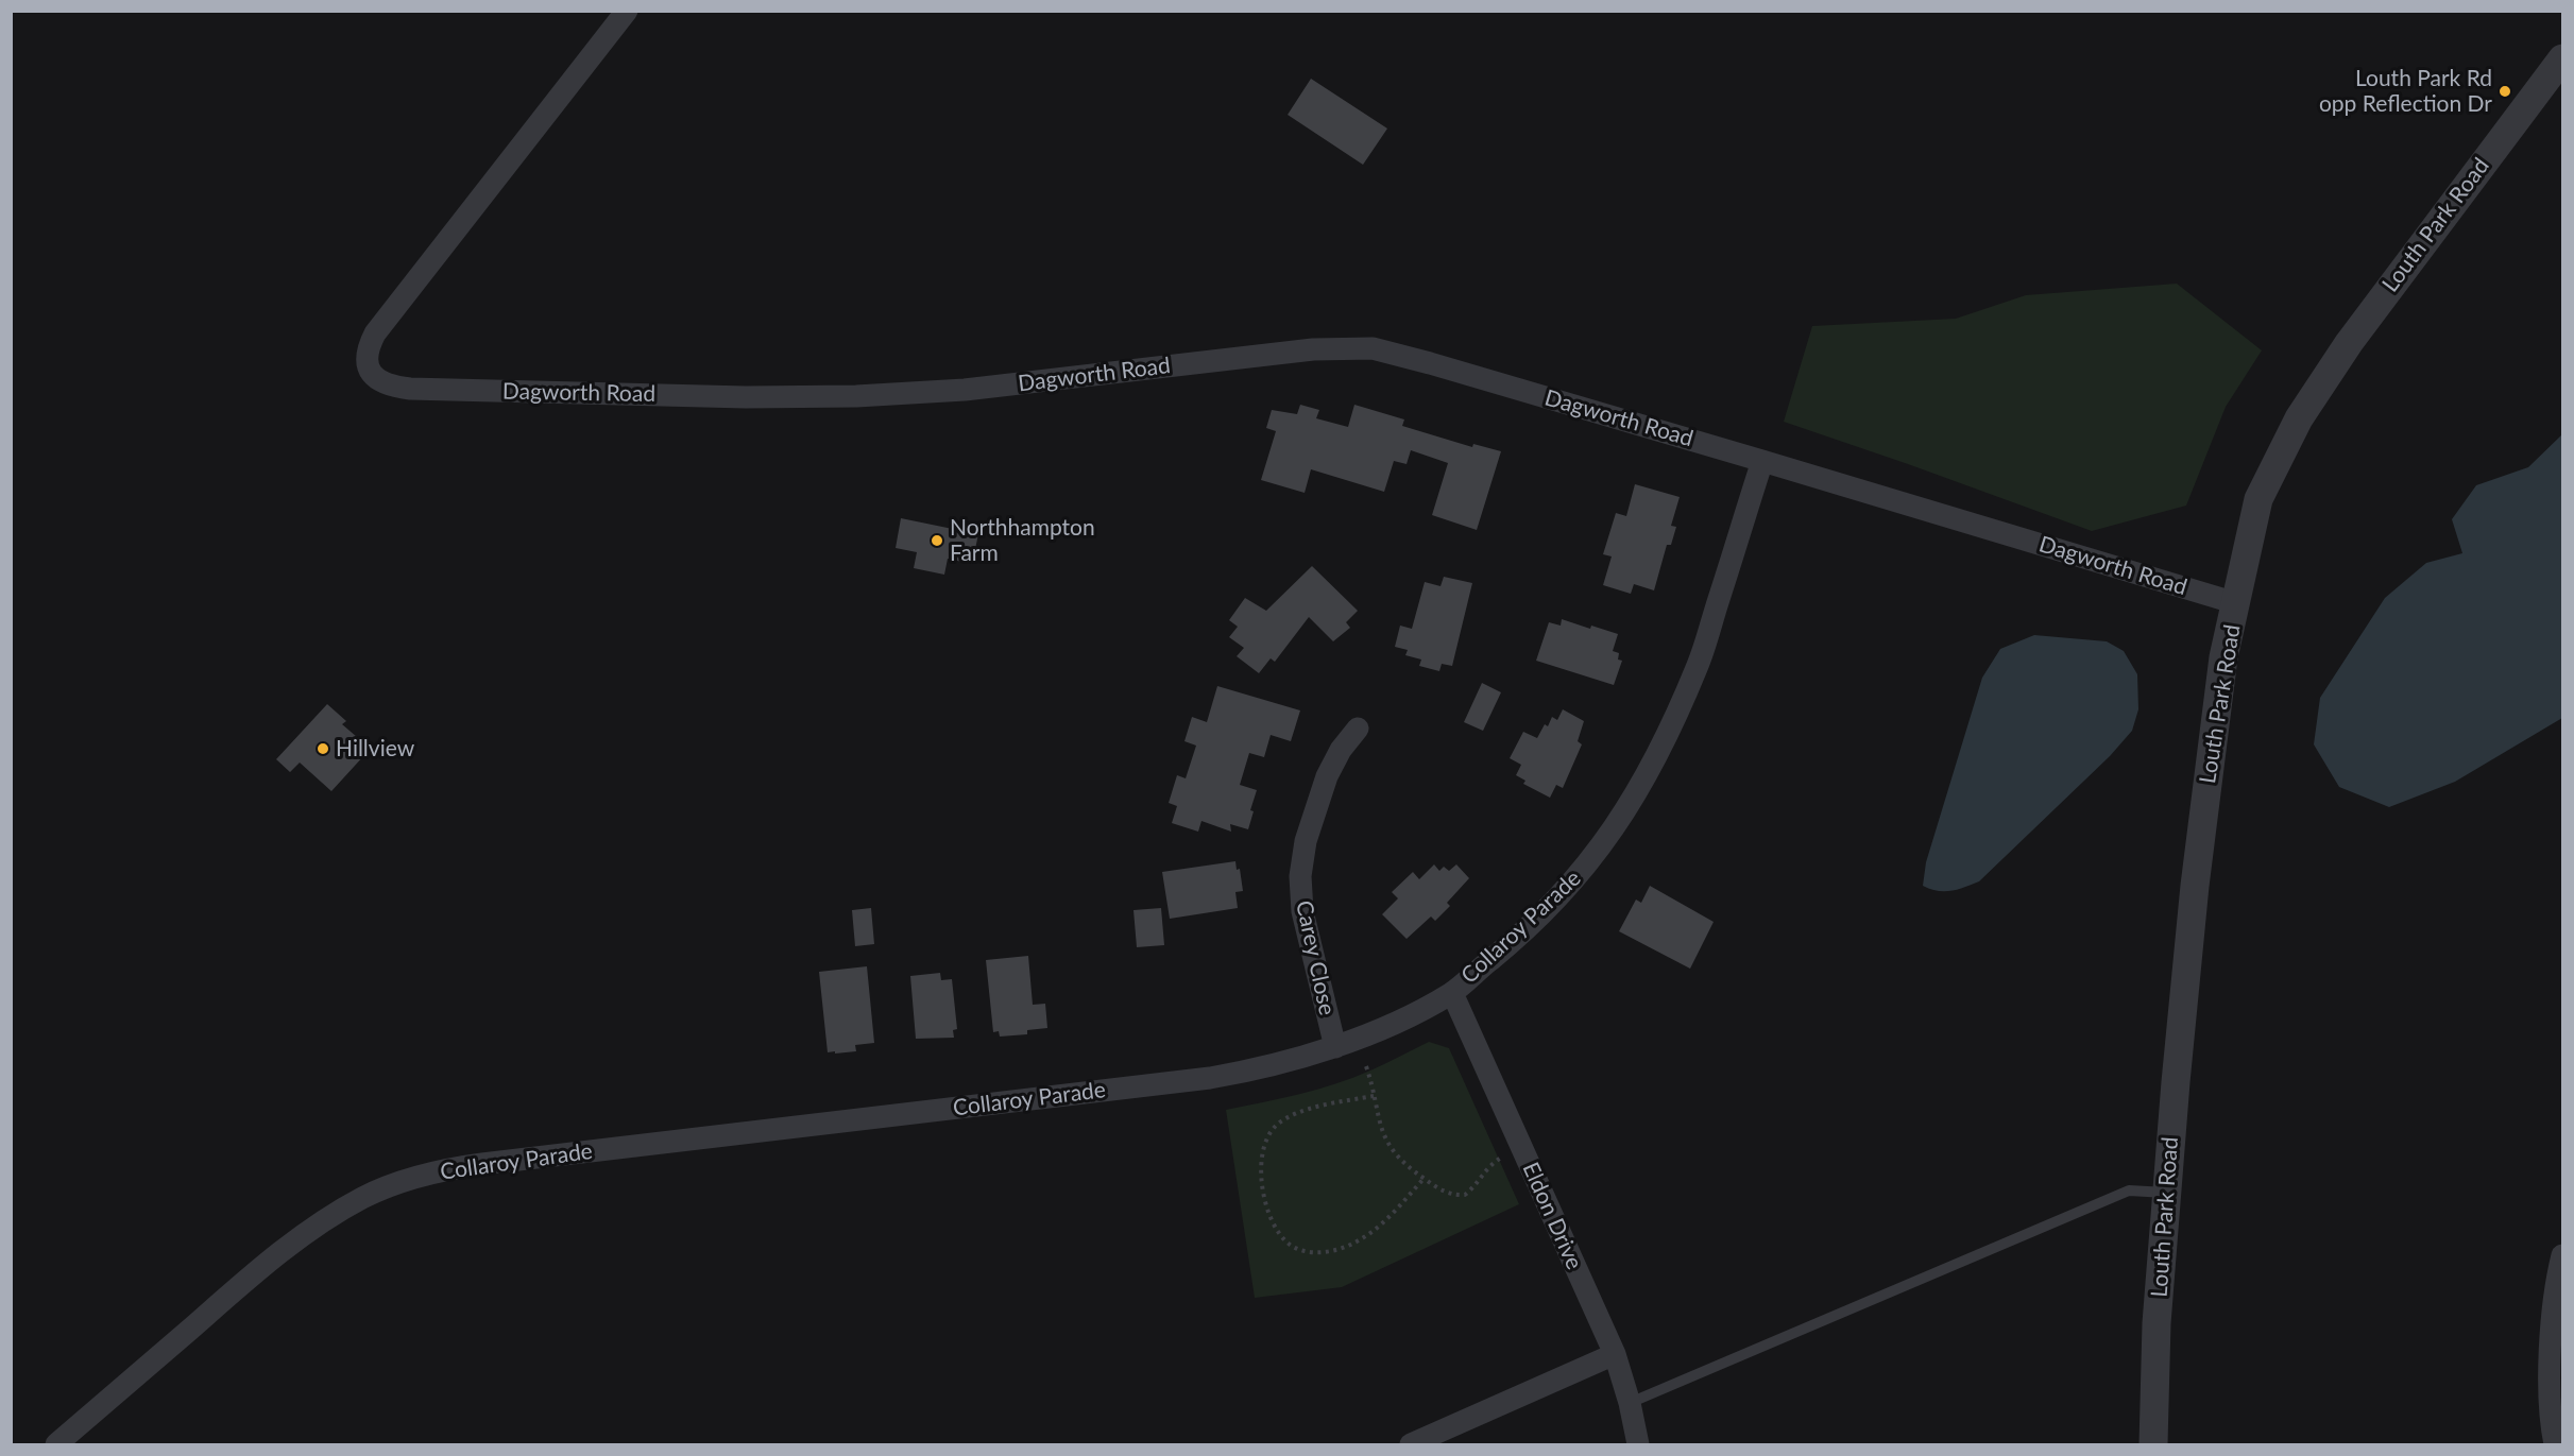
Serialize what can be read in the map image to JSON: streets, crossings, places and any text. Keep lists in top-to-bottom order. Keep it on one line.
{"streets":{"street":["Louth Park Road","Dagworth Road","Collaroy Parade","Carey Close","Eldon Drive"]},"crossings":[["Louth Park Road","Dagworth Road"],["Dagworth Road","Collaroy Parade"],["Collaroy Parade","Carey Close"],["Collaroy Parade","Eldon Drive"]],"places":["Louth Park Rd opp Reflection Dr","Northhampton Farm","Hillview"]}
